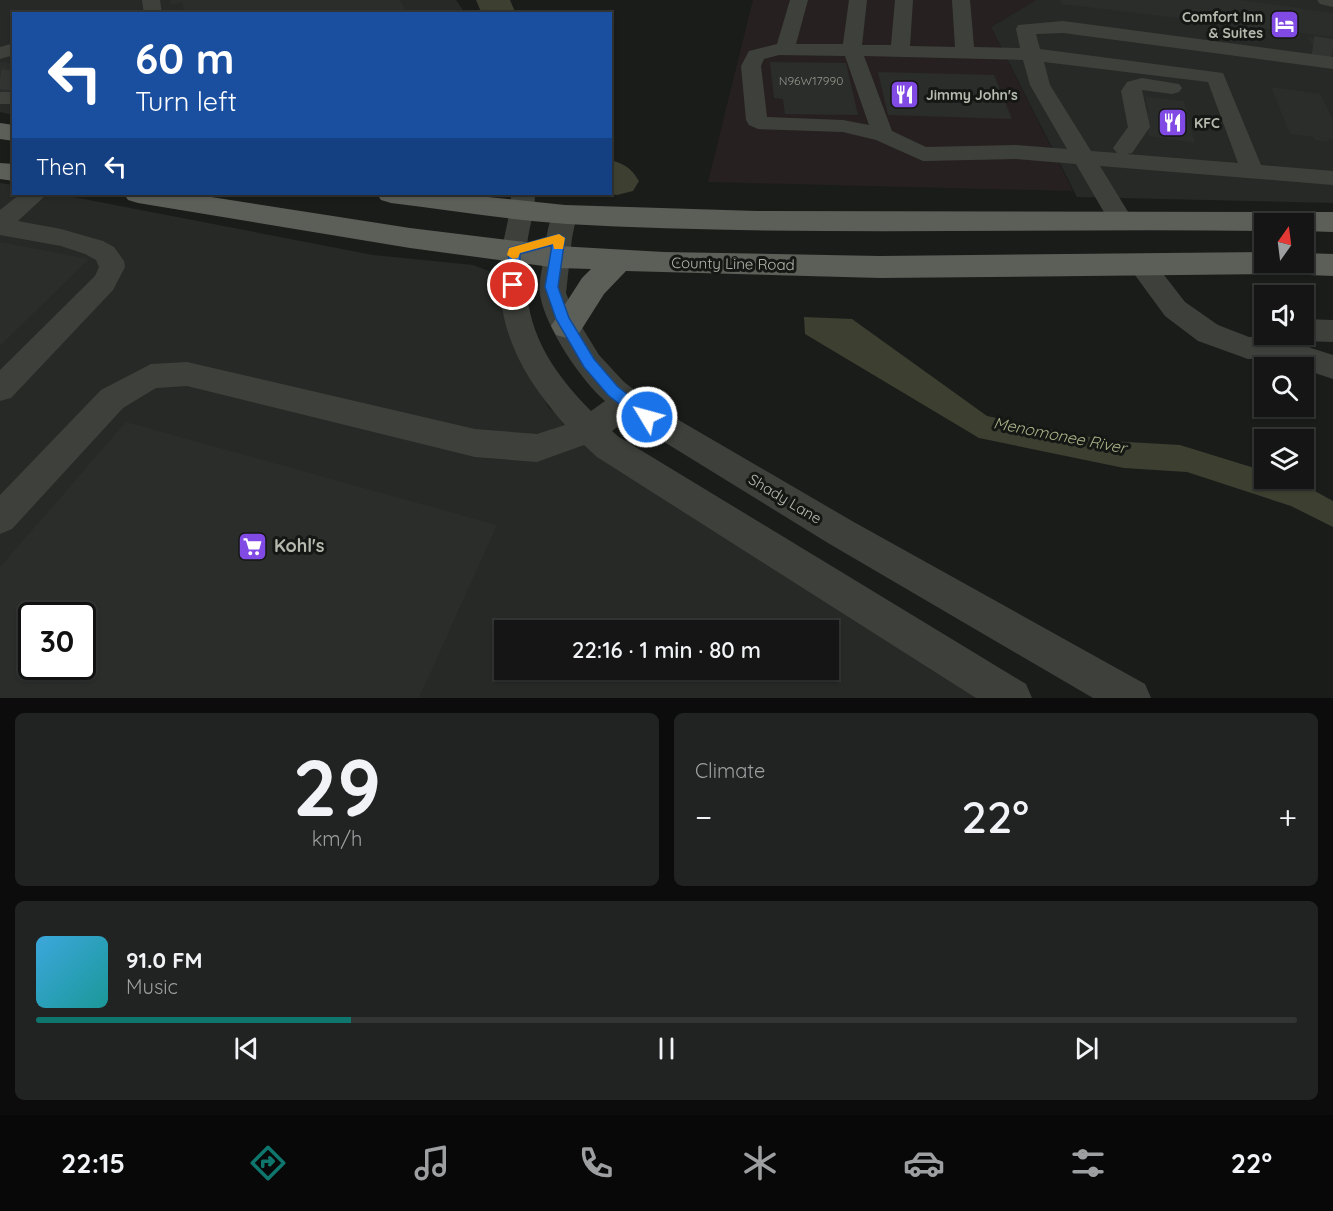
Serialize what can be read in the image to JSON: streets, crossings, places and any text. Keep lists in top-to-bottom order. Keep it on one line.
{"streets":{"main road":["County Line Road"],"street":["Shady Lane"]},"crossings":[["County Line Road","Shady Lane"]],"water":["Menomonee River"],"places":{"hotel":["Comfort Inn & Suites"],"restaurant":["Jimmy John's","KFC"],"supermarket":["Kohl's"]},"house_numbers":["N96W17990"],"north":"top","page":{"turn":["60 m","Turn left"],"then":"Then","limit":"30","trip":"22:16 · 1 min · 80 m","tile":[["29","km/h"],"Climate"],"heat":["−","22°","+"],"song":["91.0 FM","Music"],"tabs":["22:15","22°"]}}
